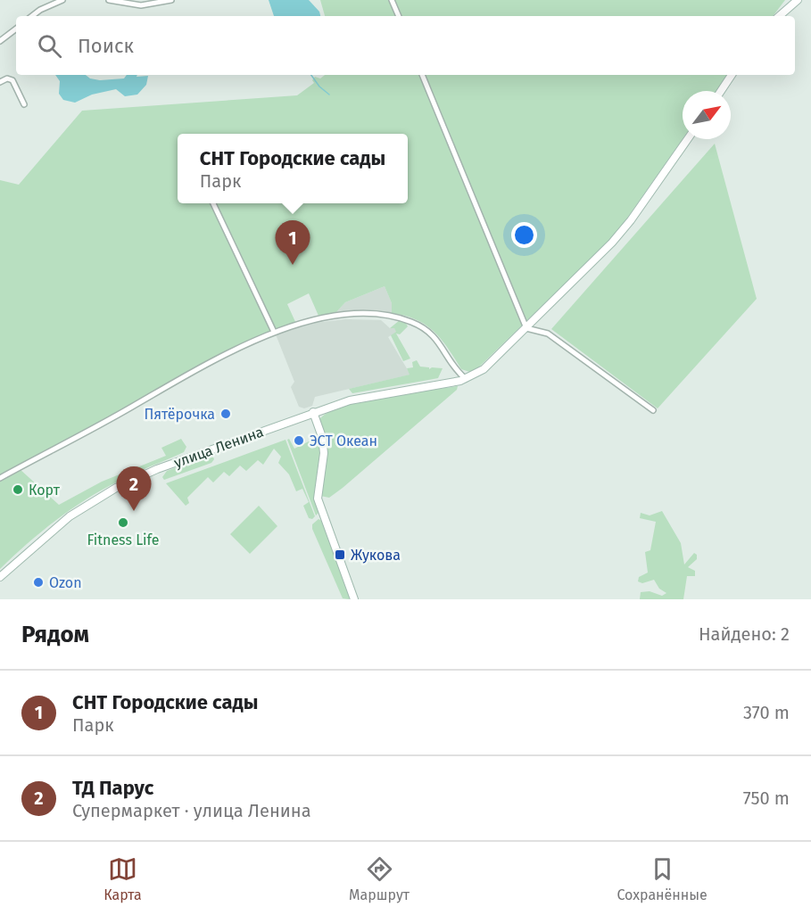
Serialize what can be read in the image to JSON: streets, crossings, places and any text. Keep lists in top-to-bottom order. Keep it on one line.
{"streets":{"main road":["улица Ленина"]},"places":{"other":["Пятёрочка","ЭСТ Океан","Корт","Fitness Life","Ozon"],"transit":["Жукова"]},"north":"top right","page":{"search":"Поиск","popup":["СНТ Городские сады","Парк"],"pins":["1","2"],"heading":["Рядом","Найдено: 2"],"list":[{"mark":"1","name":"СНТ Городские сады","note":"Парк","value":"370 m"},{"mark":"2","name":"ТД Парус","note":"Супермаркет · улица Ленина","value":"750 m"}],"nav":["Карта","Маршрут","Сохранённые"]}}
